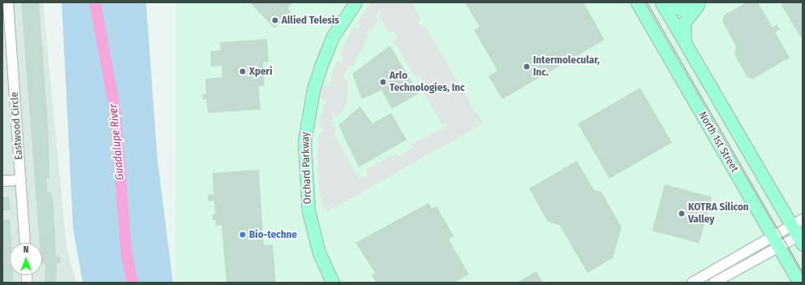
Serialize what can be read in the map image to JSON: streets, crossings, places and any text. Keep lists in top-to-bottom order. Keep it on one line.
{"streets":{"main road":["North 1st Street","Orchard Parkway"],"street":["Eastwood Circle"]},"water":["Guadalupe River"],"places":["Allied Telesis","Intermolecular, Inc.","Xperi","Arlo Technologies, Inc","KOTRA Silicon Valley","Bio-techne"],"north":"top"}
